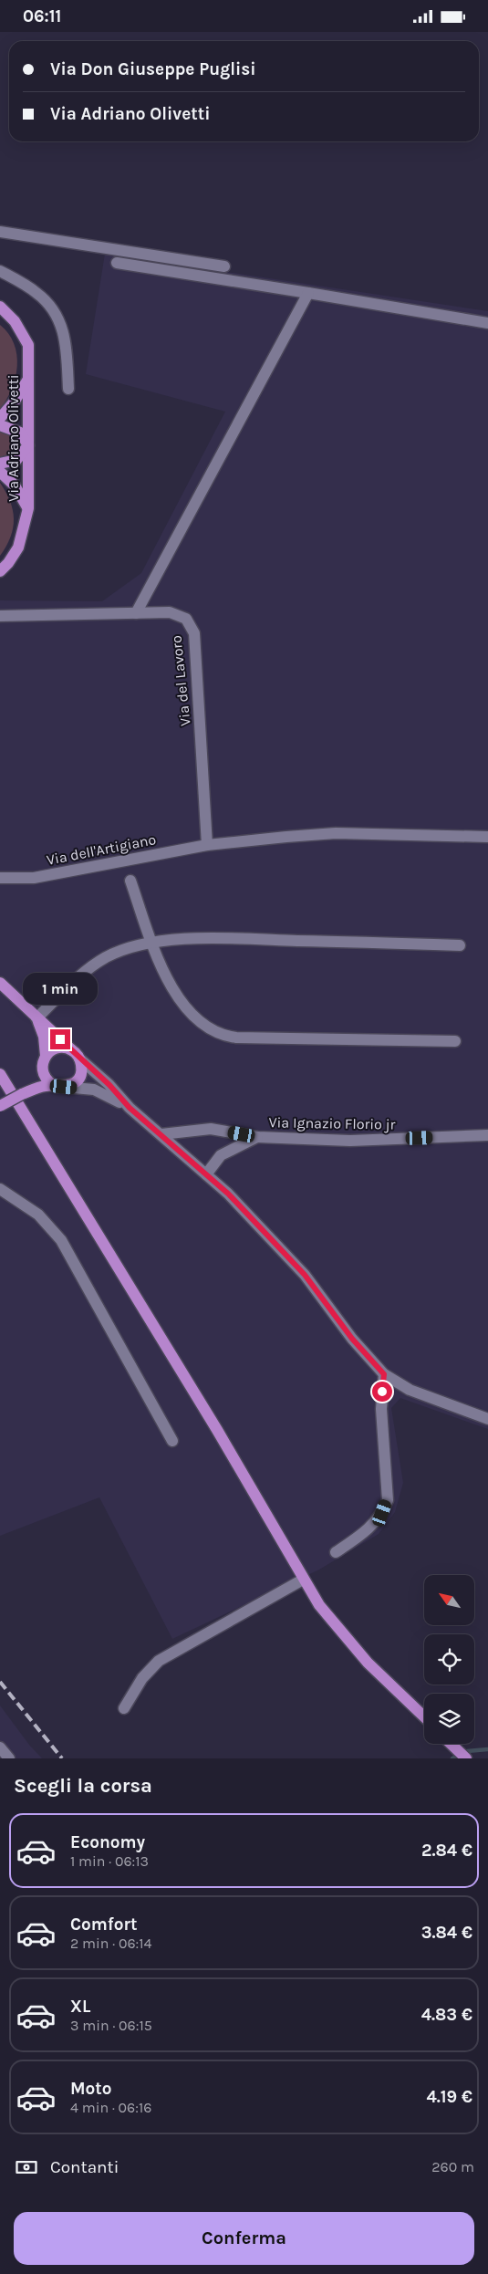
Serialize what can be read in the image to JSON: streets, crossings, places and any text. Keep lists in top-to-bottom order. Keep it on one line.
{"streets":{"main road":["Via Adriano Olivetti"],"street":["Via del Lavoro","Via dell'Artigiano","Via Ignazio Florio jr"]},"crossings":[["Via del Lavoro","Via dell'Artigiano"]],"north":"top left","page":{"status":"06:11","banner":["Via Don Giuseppe Puglisi","Via Adriano Olivetti"],"bubble":"1 min","heading":"Scegli la corsa","list":[{"name":"Economy","note":"1 min · 06:13","value":"2.84 €"},{"name":"Comfort","note":"2 min · 06:14","value":"3.84 €"},{"name":"XL","note":"3 min · 06:15","value":"4.83 €"},{"name":"Moto","note":"4 min · 06:16","value":"4.19 €"}],"pay":["Contanti","260 m"],"buttons":"Conferma"}}
